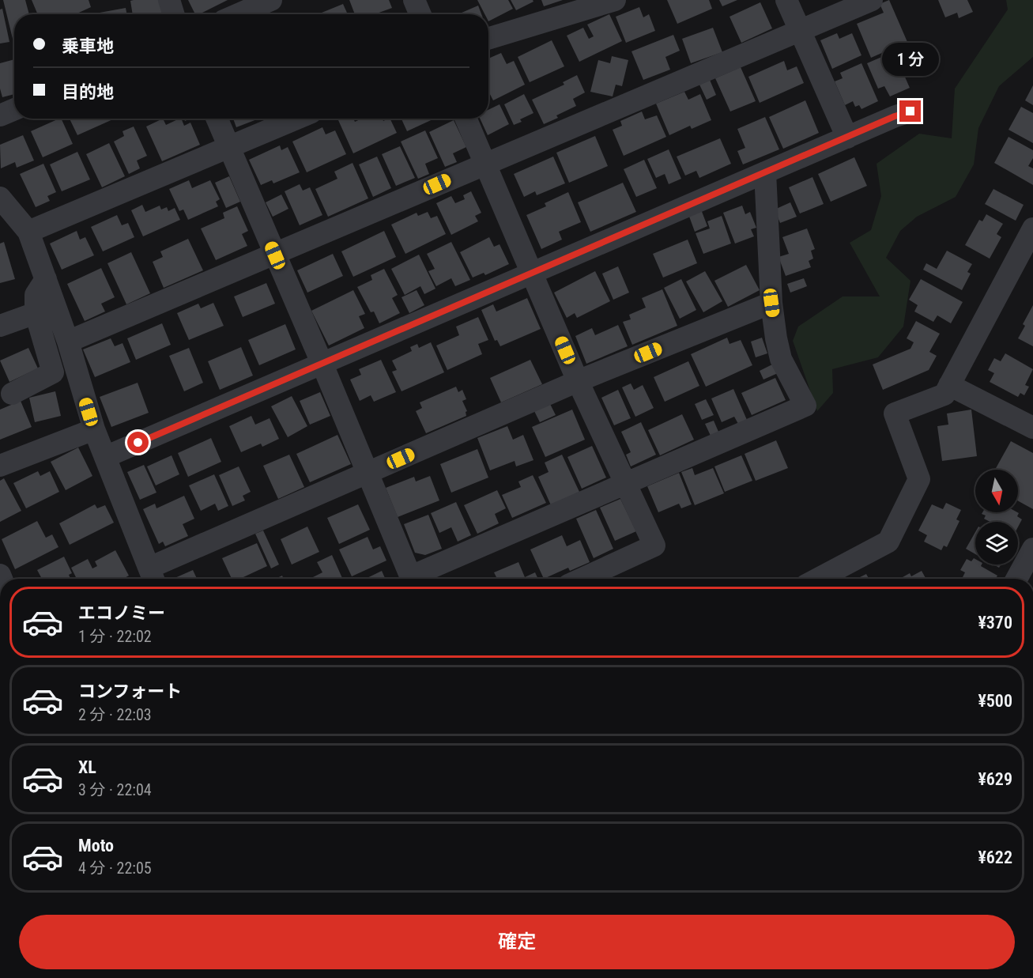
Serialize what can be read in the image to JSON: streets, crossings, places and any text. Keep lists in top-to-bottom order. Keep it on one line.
{"north":"bottom","page":{"banner":["乗車地","目的地"],"bubble":"1 分","list":[{"name":"エコノミー","note":"1 分 · 22:02","value":"¥370"},{"name":"コンフォート","note":"2 分 · 22:03","value":"¥500"},{"name":"XL","note":"3 分 · 22:04","value":"¥629"},{"name":"Moto","note":"4 分 · 22:05","value":"¥622"}],"buttons":"確定"}}
